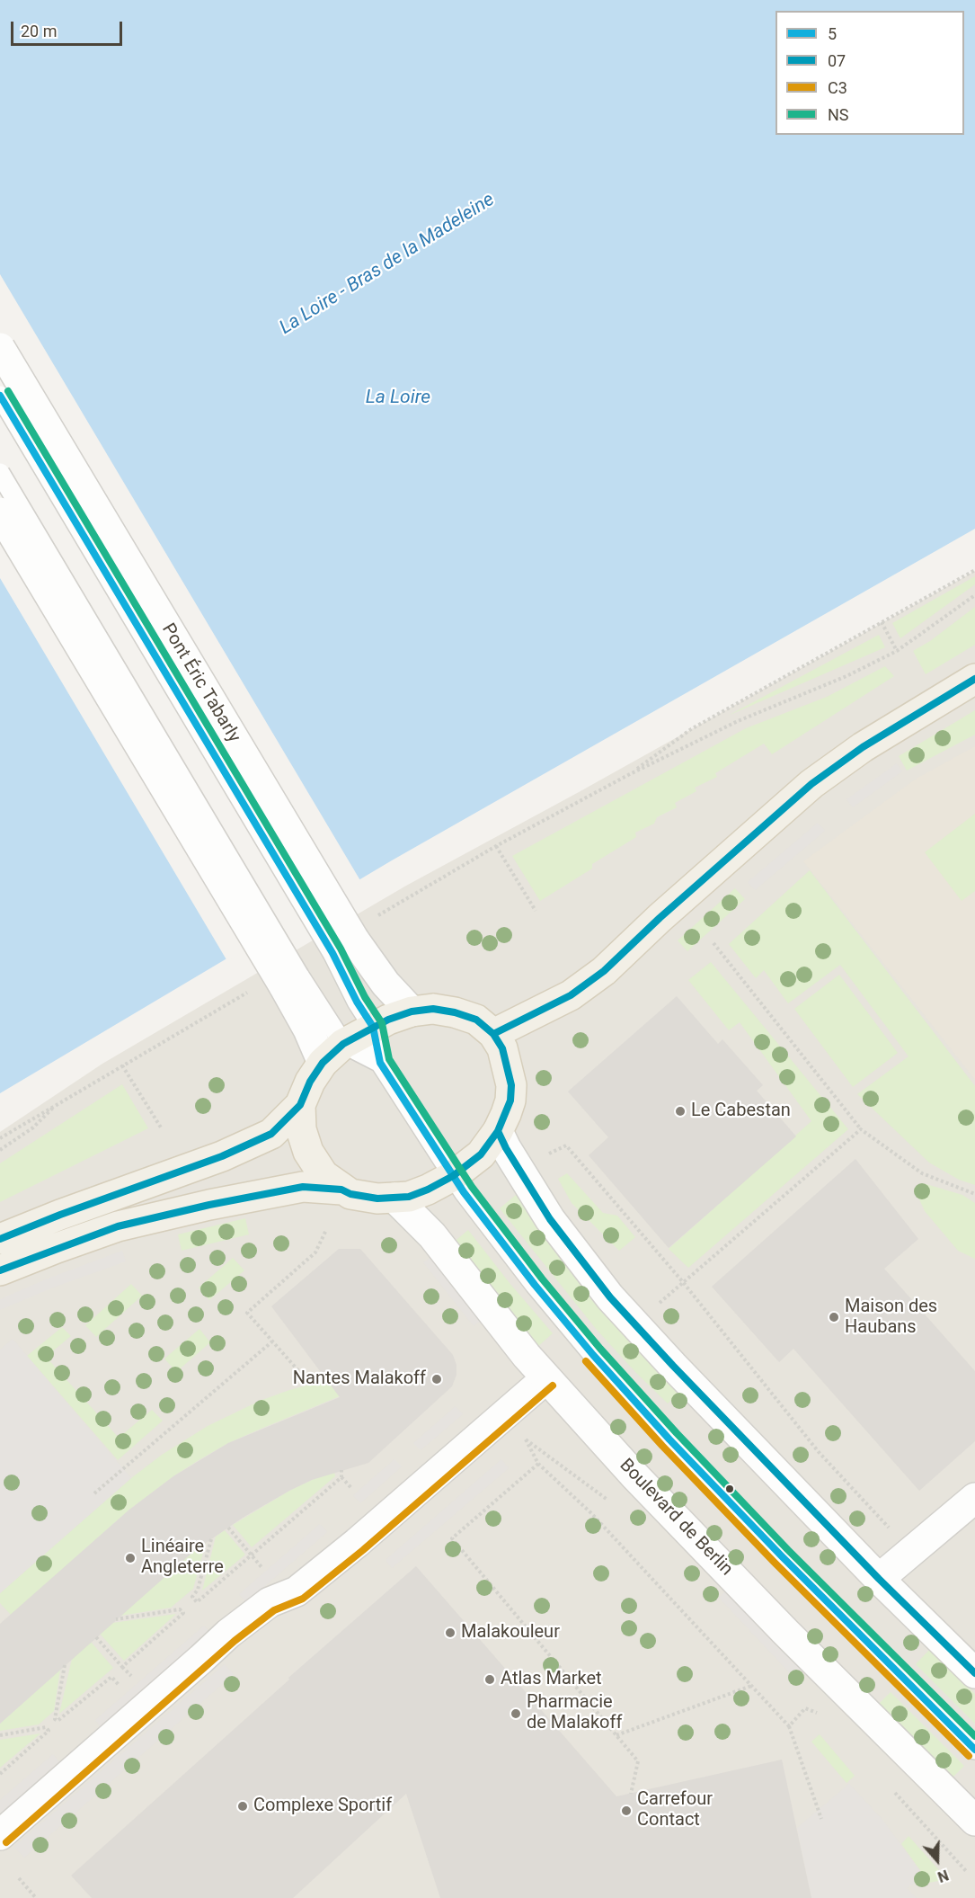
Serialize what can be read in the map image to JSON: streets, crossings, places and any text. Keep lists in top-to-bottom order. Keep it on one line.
{"streets":{"street":["Pont Éric Tabarly","Boulevard de Berlin"]},"water":["La Loire - Bras de la Madeleine","La Loire"],"places":["Le Cabestan","Maison des Haubans","Nantes Malakoff","Linéaire Angleterre","Malakouleur","Atlas Market","Pharmacie de Malakoff","Complexe Sportif","Carrefour Contact"],"lines":["transit line NS","transit line 5","transit line 07","transit line C3"],"legend":["5","07","C3","NS"],"scale_bar":"20 m","north":"bottom"}
